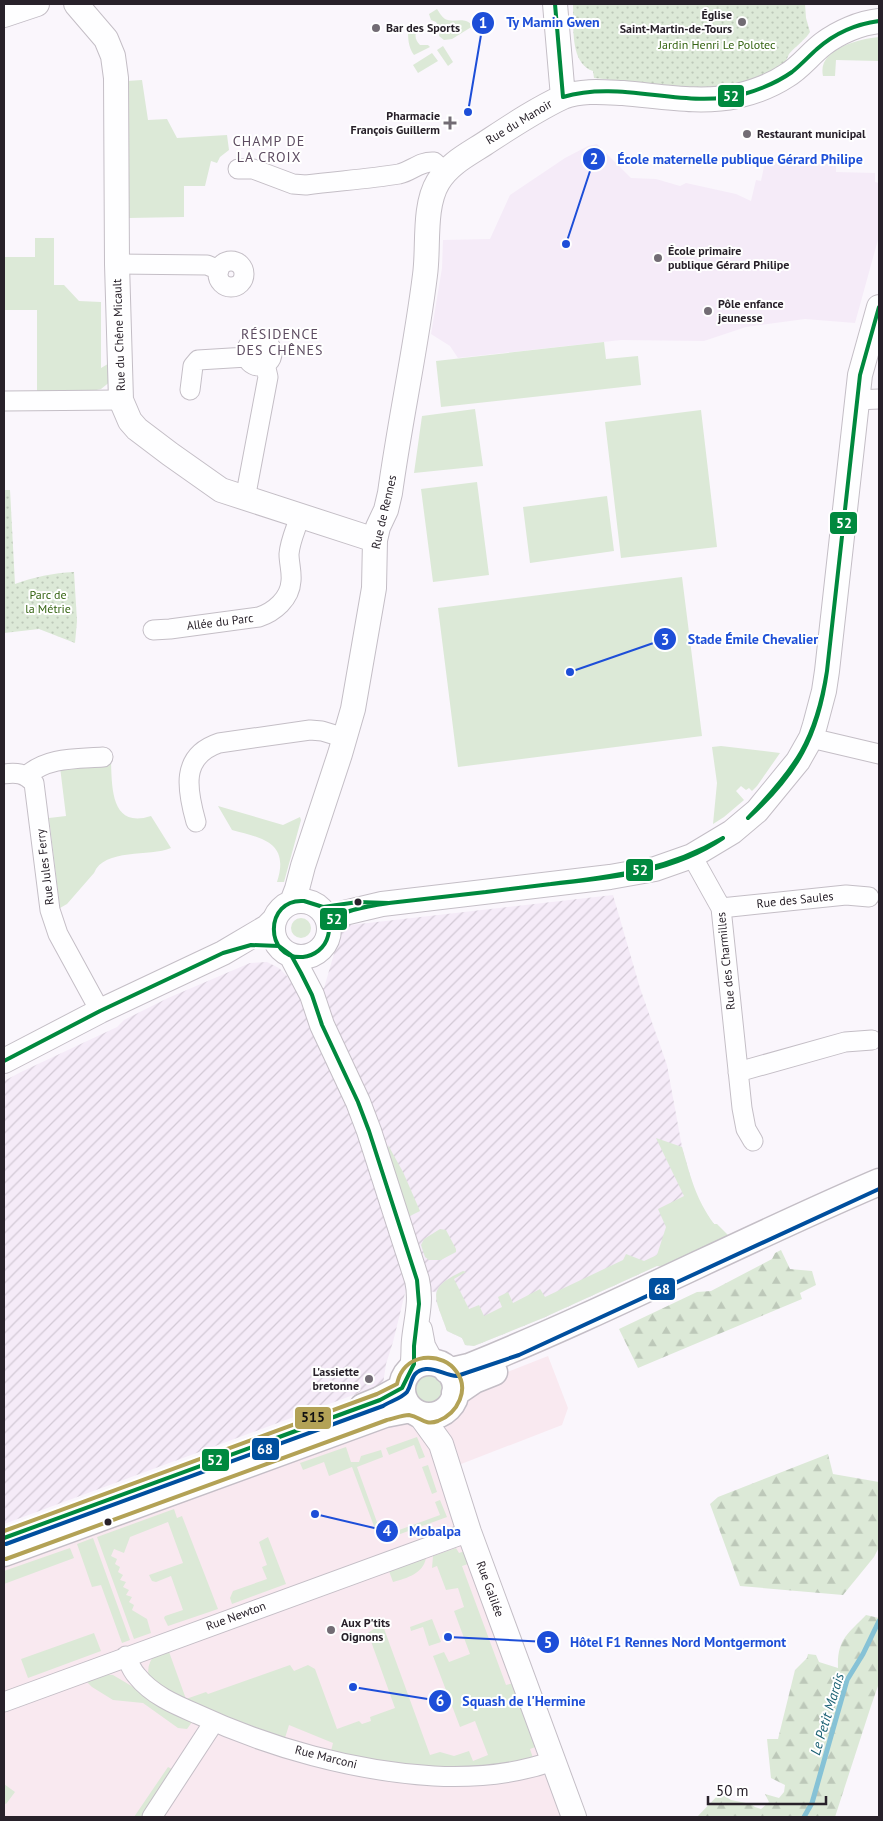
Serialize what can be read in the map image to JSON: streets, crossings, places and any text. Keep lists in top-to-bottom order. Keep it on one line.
{"streets":{"street":["Rue du Manoir","Rue du Chêne Micault","Rue de Rennes","Allée du Parc","Rue Jules Ferry","Rue des Saules","Rue des Charmilles","Rue Galilée","Rue Newton","Rue Marconi"]},"crossings":[["Rue du Manoir","Rue de Rennes"],["Rue du Chêne Micault","Rue de Rennes"],["Rue du Chêne Micault","Allée du Parc"],["Rue des Saules","Rue des Charmilles"],["Rue Galilée","Rue Newton"],["Rue Galilée","Rue Marconi"],["Rue Newton","Rue Marconi"]],"districts":["CHAMP DE LA CROIX","RÉSIDENCE DES CHÊNES"],"water":["Le Petit Marais"],"parks":["Jardin Henri Le Polotec","Parc de la Métrie"],"places":{"other":["Église Saint-Martin-de-Tours","Bar des Sports","Ty Mamin Gwen","Restaurant municipal","École maternelle publique Gérard Philipe","École primaire publique Gérard Philipe","Pôle enfance jeunesse","Stade Émile Chevalier","L'assiette bretonne","Mobalpa","Aux P'tits Oignons","Hôtel F1 Rennes Nord Montgermont","Squash de l'Hermine"],"health":["Pharmacie François Guillerm"]},"lines":["transit line 52","transit line 68","transit line 515"],"scale_bar":"50 m"}
